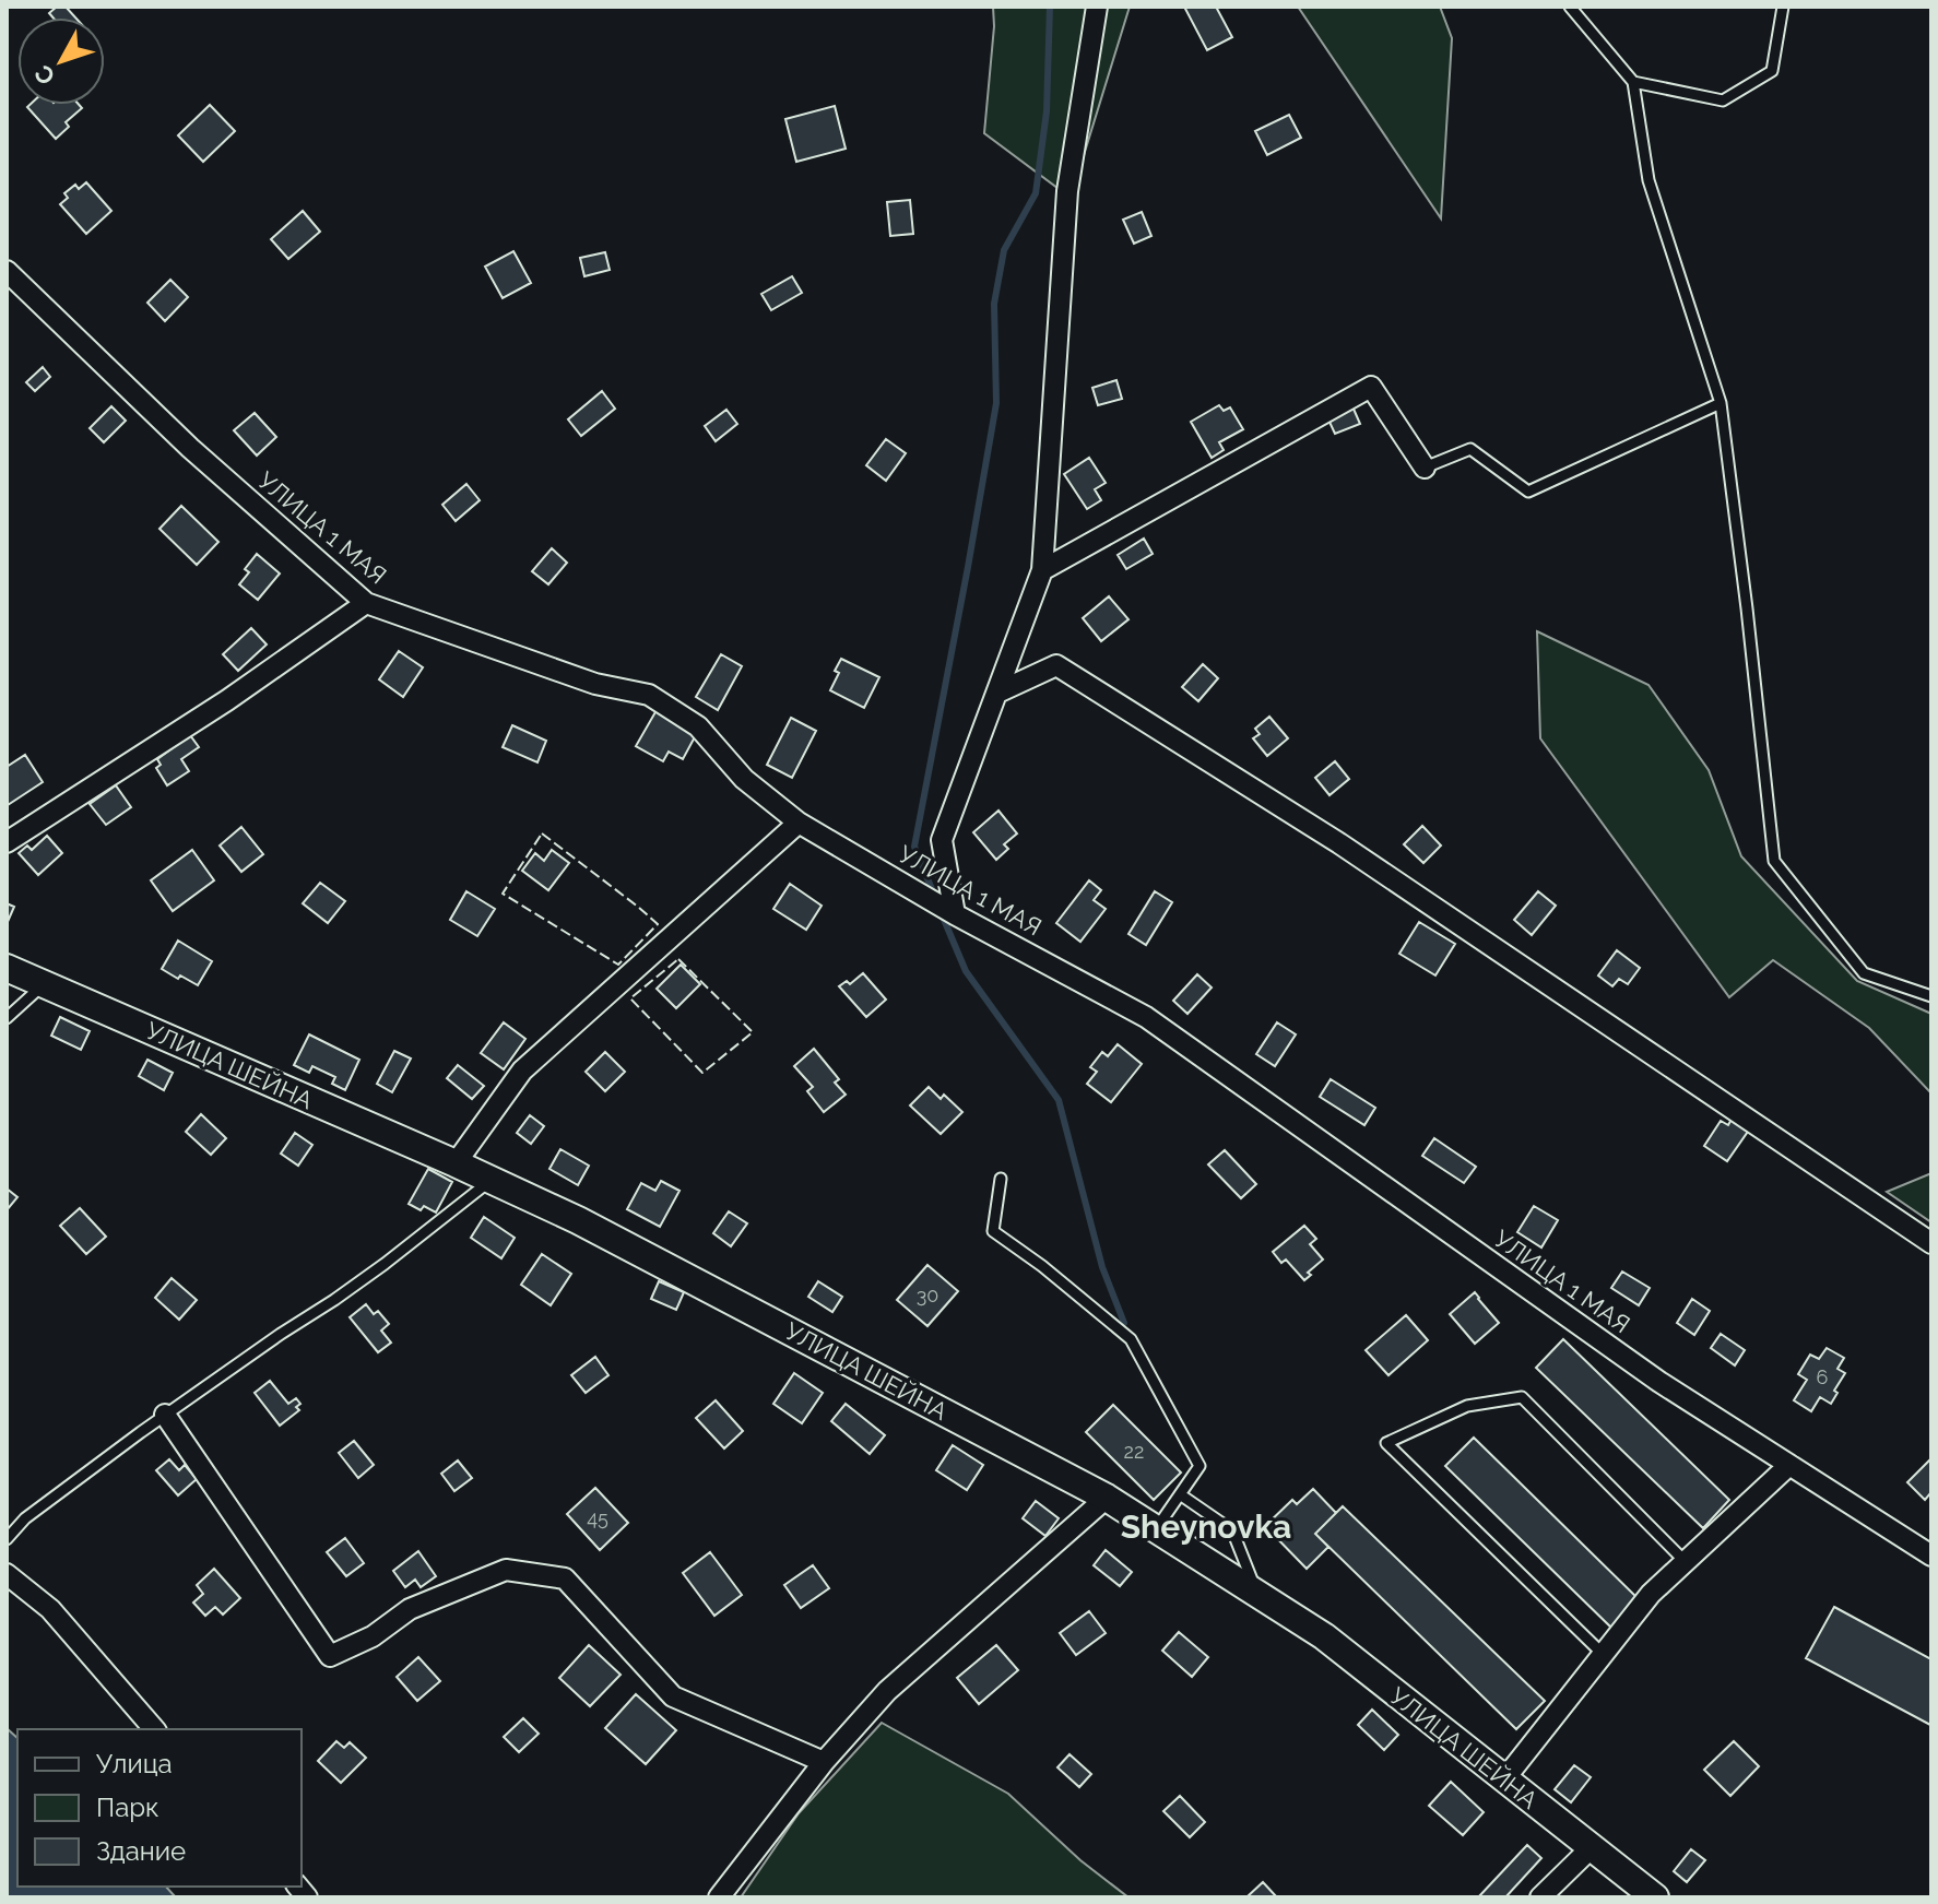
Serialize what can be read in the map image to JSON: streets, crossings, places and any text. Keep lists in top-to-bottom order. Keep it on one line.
{"streets":{"street":["УЛИЦА 1 МАЯ","УЛИЦА ШЕЙНА"]},"districts":["Sheynovka"],"house_numbers":["30","6","22","45"],"legend":["Улица","Парк","Здание"],"north":"bottom left"}
